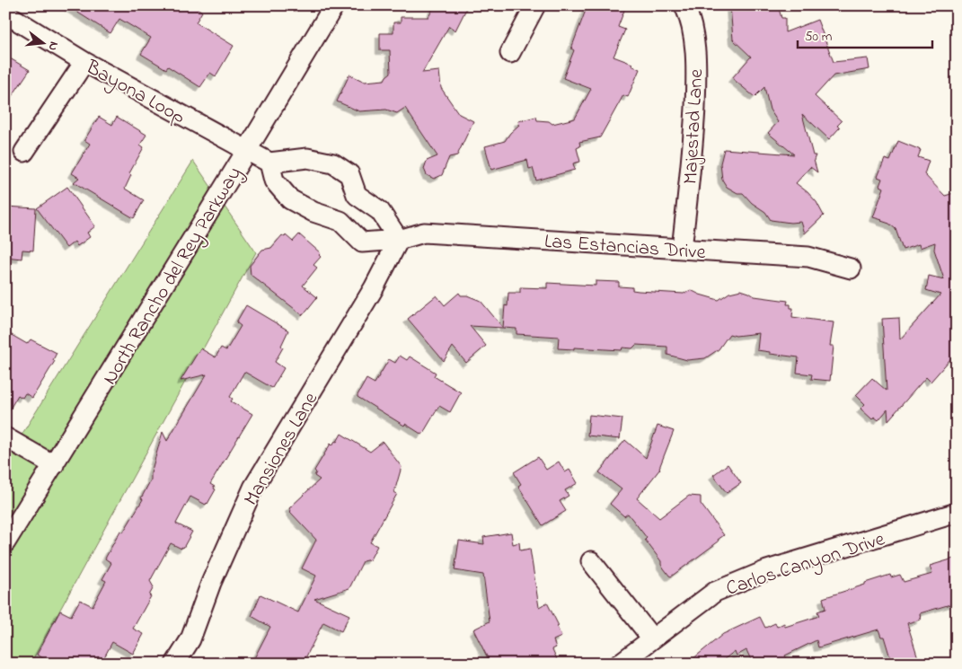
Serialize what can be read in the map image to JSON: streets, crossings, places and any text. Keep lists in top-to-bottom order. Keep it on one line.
{"streets":{"street":["Bayona Loop","Majestad Lane","Las Estancias Drive","North Rancho del Rey Parkway","Mansiones Lane","Carlos Canyon Drive"]},"crossings":[["Bayona Loop","North Rancho del Rey Parkway"],["Majestad Lane","Las Estancias Drive"],["Las Estancias Drive","Mansiones Lane"]],"scale_bar":"50 m","north":"right"}
